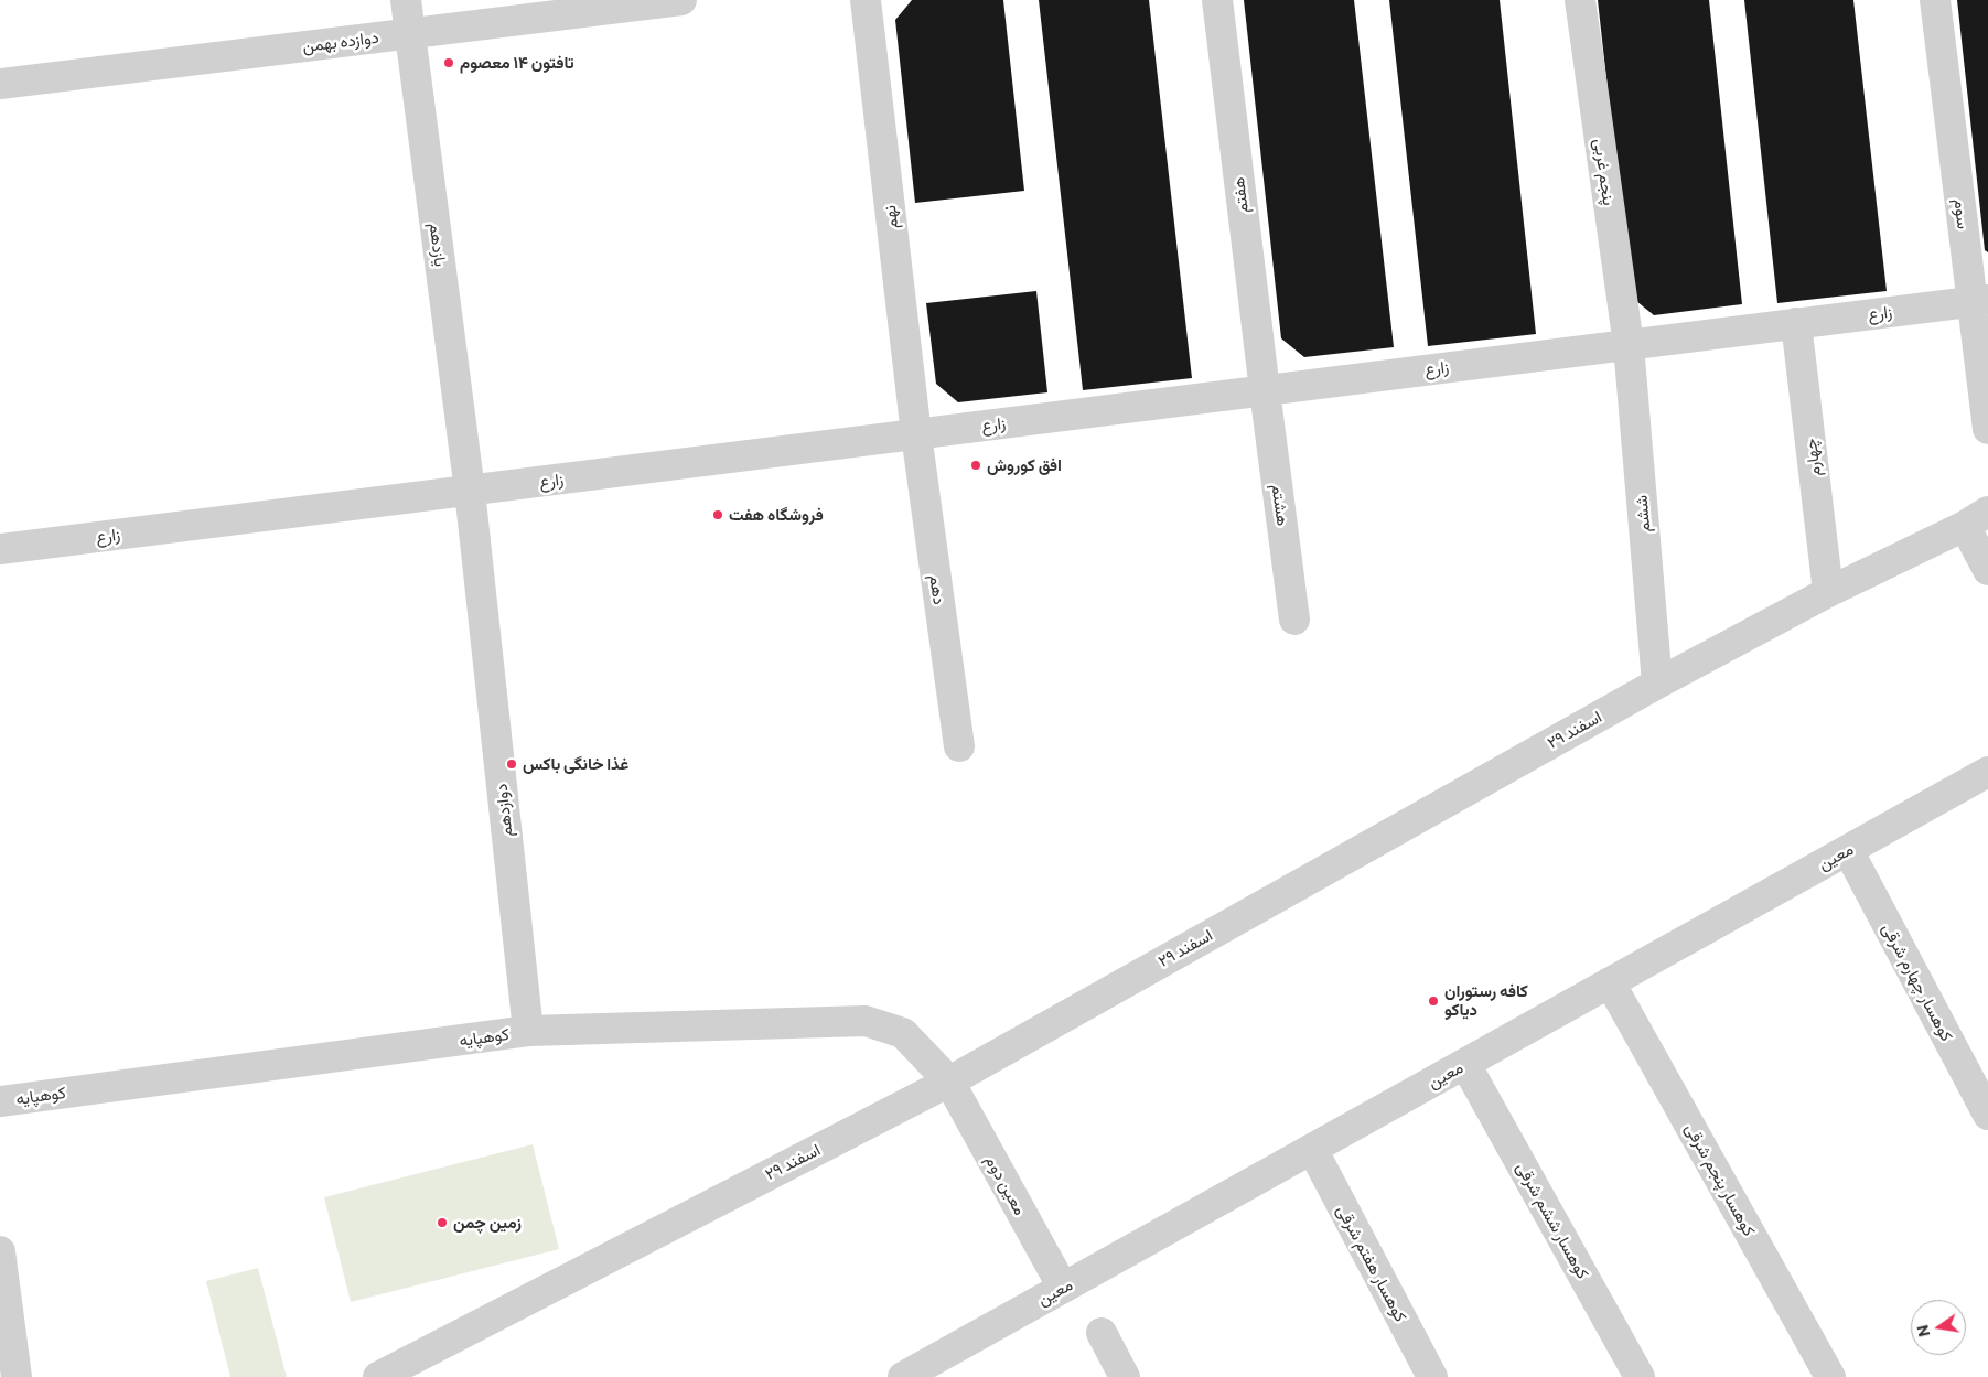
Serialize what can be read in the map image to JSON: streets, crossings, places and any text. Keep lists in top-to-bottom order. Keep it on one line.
{"streets":{"street":["دوازده بهمن","پنجم غربی","هفتم","سوم","نهم","یازدهم","زارع","چهارم","هشتم","ششم","دهم","۲۹ اسفند","دوازدهم","معین","کوهسار چهارم شرقی","کوهپایه","کوهسار پنجم شرقی","معین دوم","کوهسار ششم شرقی","کوهسار هفتم شرقی"]},"crossings":[["دوازده بهمن","یازدهم"],["پنجم غربی","زارع"],["پنجم غربی","ششم"],["هفتم","زارع"],["هفتم","هشتم"],["سوم","زارع"],["نهم","زارع"],["نهم","دهم"],["یازدهم","زارع"],["یازدهم","دوازدهم"],["زارع","چهارم"],["زارع","هشتم"],["زارع","ششم"],["زارع","دهم"],["زارع","دوازدهم"],["چهارم","۲۹ اسفند"],["ششم","۲۹ اسفند"],["۲۹ اسفند","کوهپایه"],["۲۹ اسفند","معین دوم"],["دوازدهم","کوهپایه"],["معین","کوهسار چهارم شرقی"],["معین","کوهسار پنجم شرقی"],["معین","معین دوم"],["معین","کوهسار ششم شرقی"],["معین","کوهسار هفتم شرقی"],["کوهپایه","معین دوم"]],"places":["تافتون ۱۴ معصوم","افق کوروش","فروشگاه هفت","غذا خانگی باکس","کافه رستوران دیاکو","زمین چمن"],"north":"left"}
